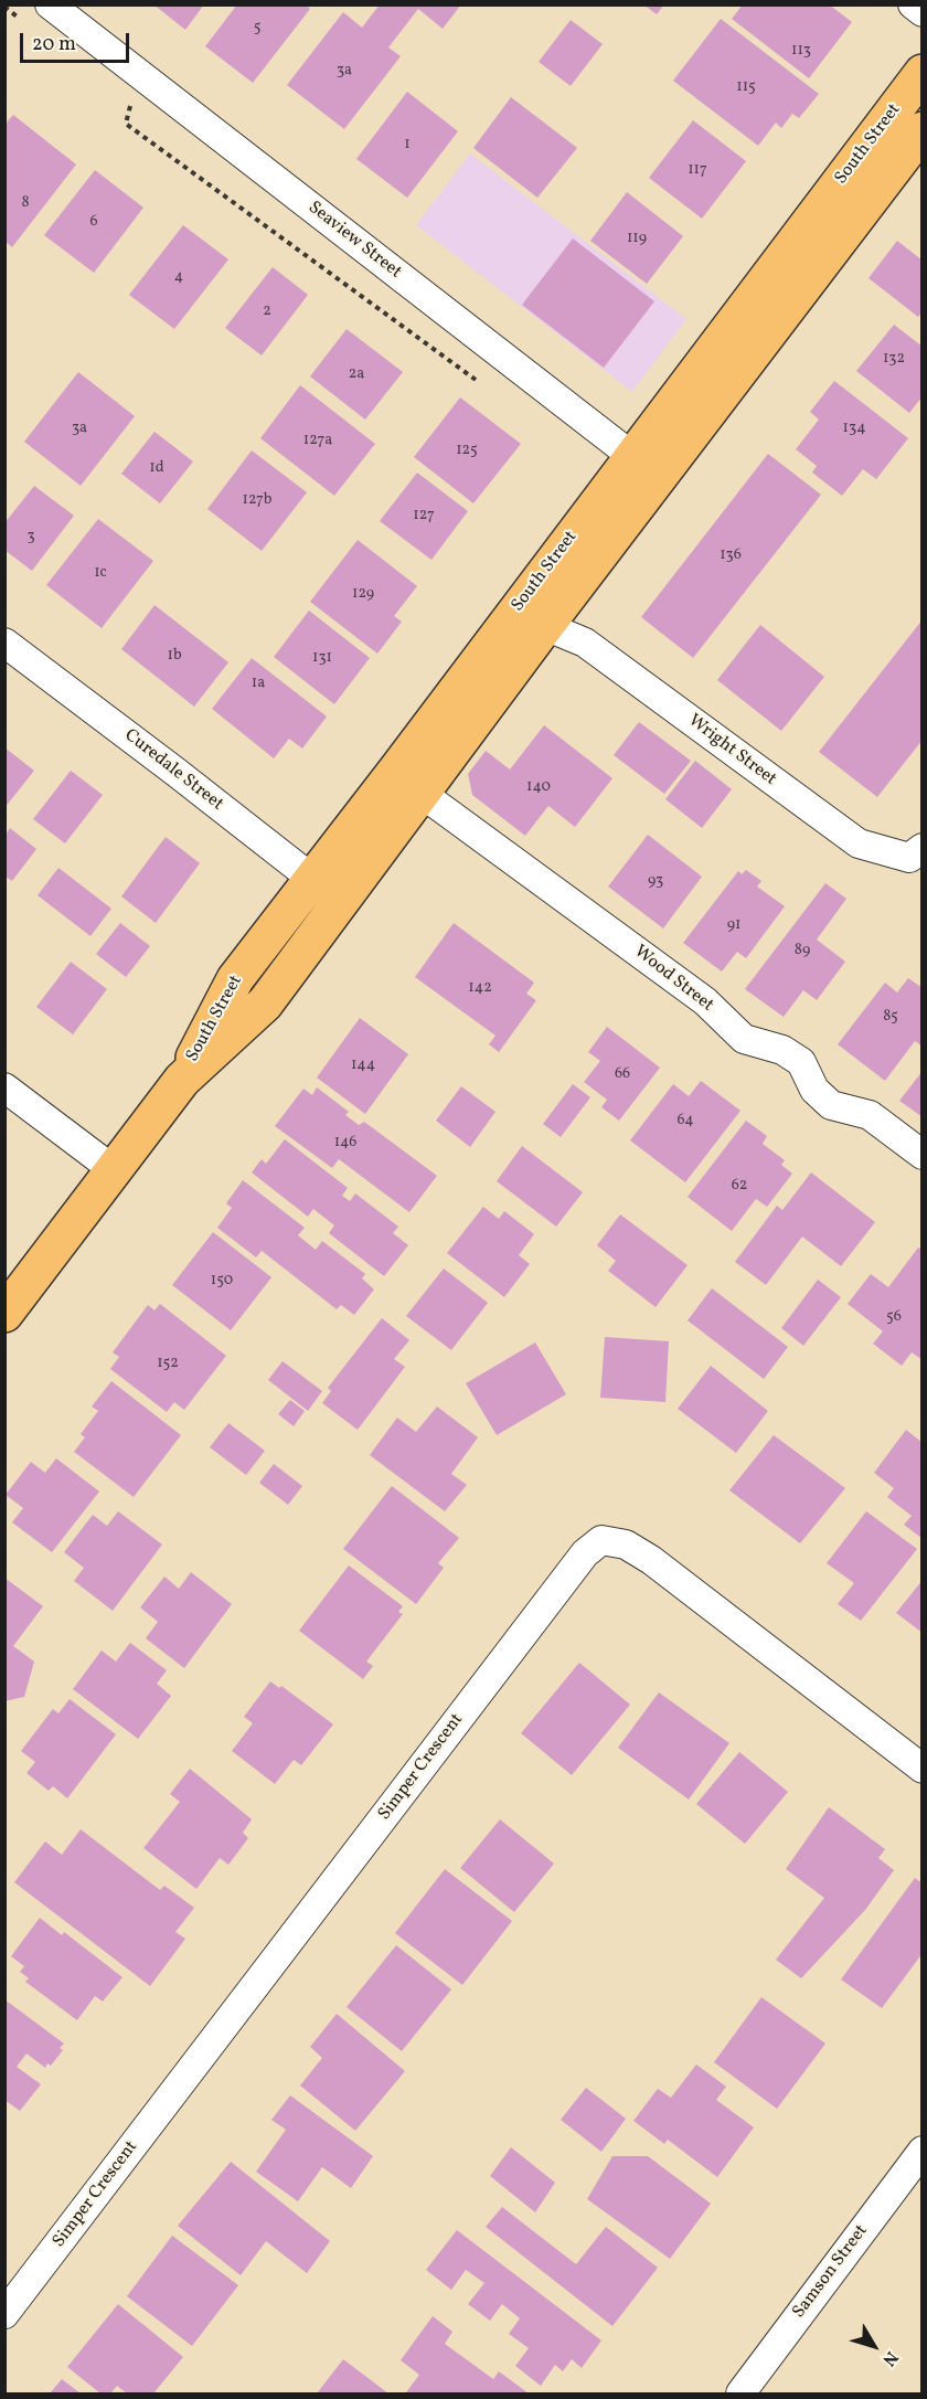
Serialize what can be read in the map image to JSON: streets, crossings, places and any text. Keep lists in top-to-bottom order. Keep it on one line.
{"streets":{"main road":["South Street"],"street":["Seaview Street","Wright Street","Curedale Street","Wood Street","Simper Crescent","Samson Street"]},"crossings":[["South Street","Seaview Street"],["South Street","Wright Street"],["South Street","Curedale Street"],["South Street","Wood Street"]],"house_numbers":["5","113","3a","115","1","117","8","6","119","4","2","132","2a","3a","134","127a","125","1d","127b","127","3","136","1c","129","1b","131","1a","140","93","91","89","142","85","144","66","64","146","62","150","56","152"],"scale_bar":"20 m","north":"bottom right"}
